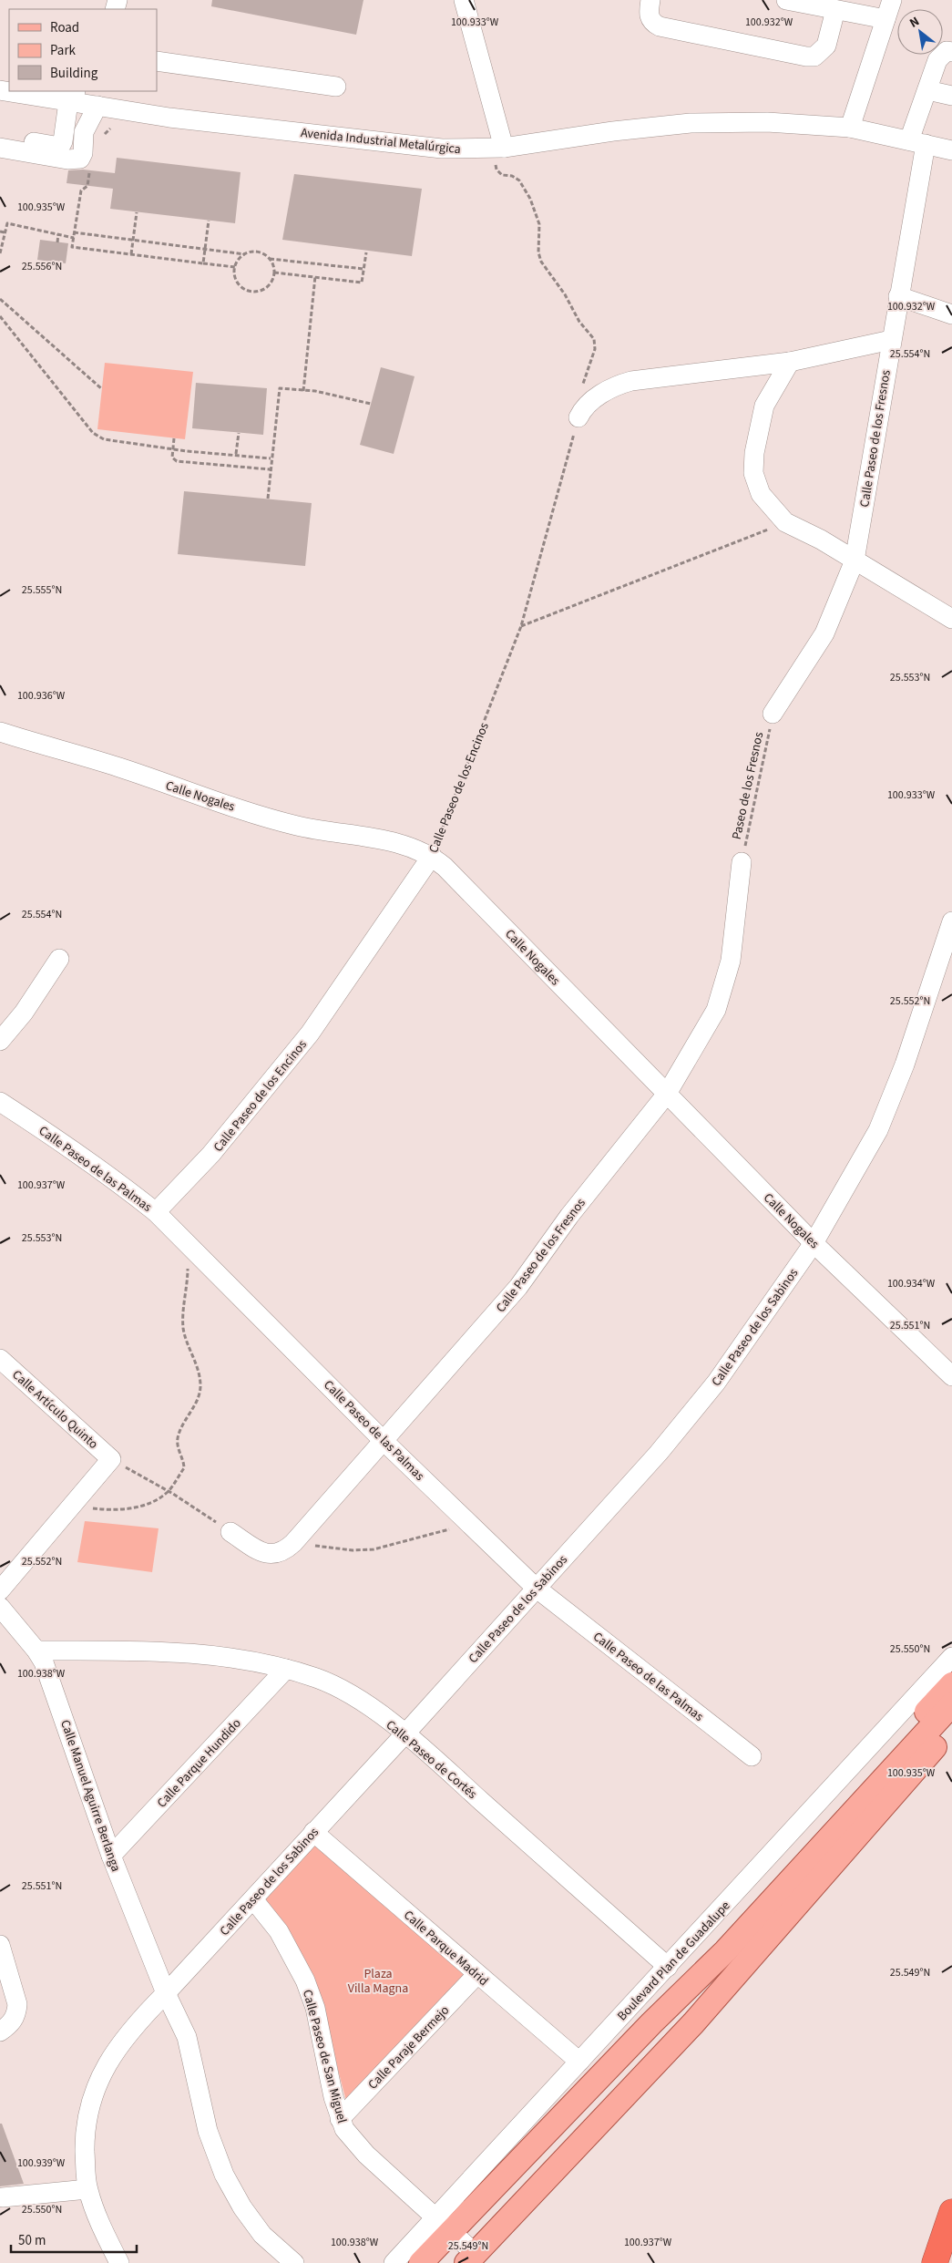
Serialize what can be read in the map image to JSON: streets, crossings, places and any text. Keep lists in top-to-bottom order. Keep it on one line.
{"streets":{"main road":["Boulevard Plan de Guadalupe"],"street":["Avenida Industrial Metalúrgica","Calle Paseo de los Fresnos","Calle Paseo de los Encinos","Calle Nogales","Calle Paseo de las Palmas","Calle Paseo de los Sabinos","Calle Artículo Quinto","Calle Paseo de Cortés","Calle Parque Hundido","Calle Manuel Aguirre Berlanga","Calle Parque Madrid","Calle Paraje Bermejo","Calle Paseo de San Miguel"],"path":["Paseo de los Fresnos"]},"crossings":[["Avenida Industrial Metalúrgica","Calle Paseo de los Fresnos"],["Calle Paseo de los Fresnos","Paseo de los Fresnos"],["Calle Paseo de los Fresnos","Calle Nogales"],["Calle Paseo de los Fresnos","Calle Paseo de las Palmas"],["Calle Paseo de los Encinos","Calle Nogales"],["Calle Paseo de los Encinos","Calle Paseo de las Palmas"],["Calle Nogales","Calle Paseo de los Sabinos"],["Calle Paseo de las Palmas","Calle Paseo de los Sabinos"],["Calle Paseo de los Sabinos","Calle Paseo de Cortés"],["Calle Paseo de los Sabinos","Calle Manuel Aguirre Berlanga"],["Calle Paseo de los Sabinos","Calle Parque Madrid"],["Calle Paseo de los Sabinos","Calle Paseo de San Miguel"],["Calle Paseo de Cortés","Calle Parque Hundido"],["Calle Paseo de Cortés","Calle Manuel Aguirre Berlanga"],["Calle Paseo de Cortés","Boulevard Plan de Guadalupe"],["Calle Parque Hundido","Calle Manuel Aguirre Berlanga"],["Calle Parque Madrid","Boulevard Plan de Guadalupe"],["Calle Parque Madrid","Calle Paraje Bermejo"],["Boulevard Plan de Guadalupe","Calle Paseo de San Miguel"],["Calle Paraje Bermejo","Calle Paseo de San Miguel"]],"parks":["Plaza Villa Magna"],"legend":["Road","Park","Building"],"scale_bar":"50 m","north":"top left","coordinates":["100.933°W","100.932°W","100.935°W","25.556°N","25.554°N","25.555°N","25.553°N","100.936°W","25.552°N","100.937°W","100.934°W","25.551°N","25.550°N","100.938°W","25.549°N","100.939°W"]}
